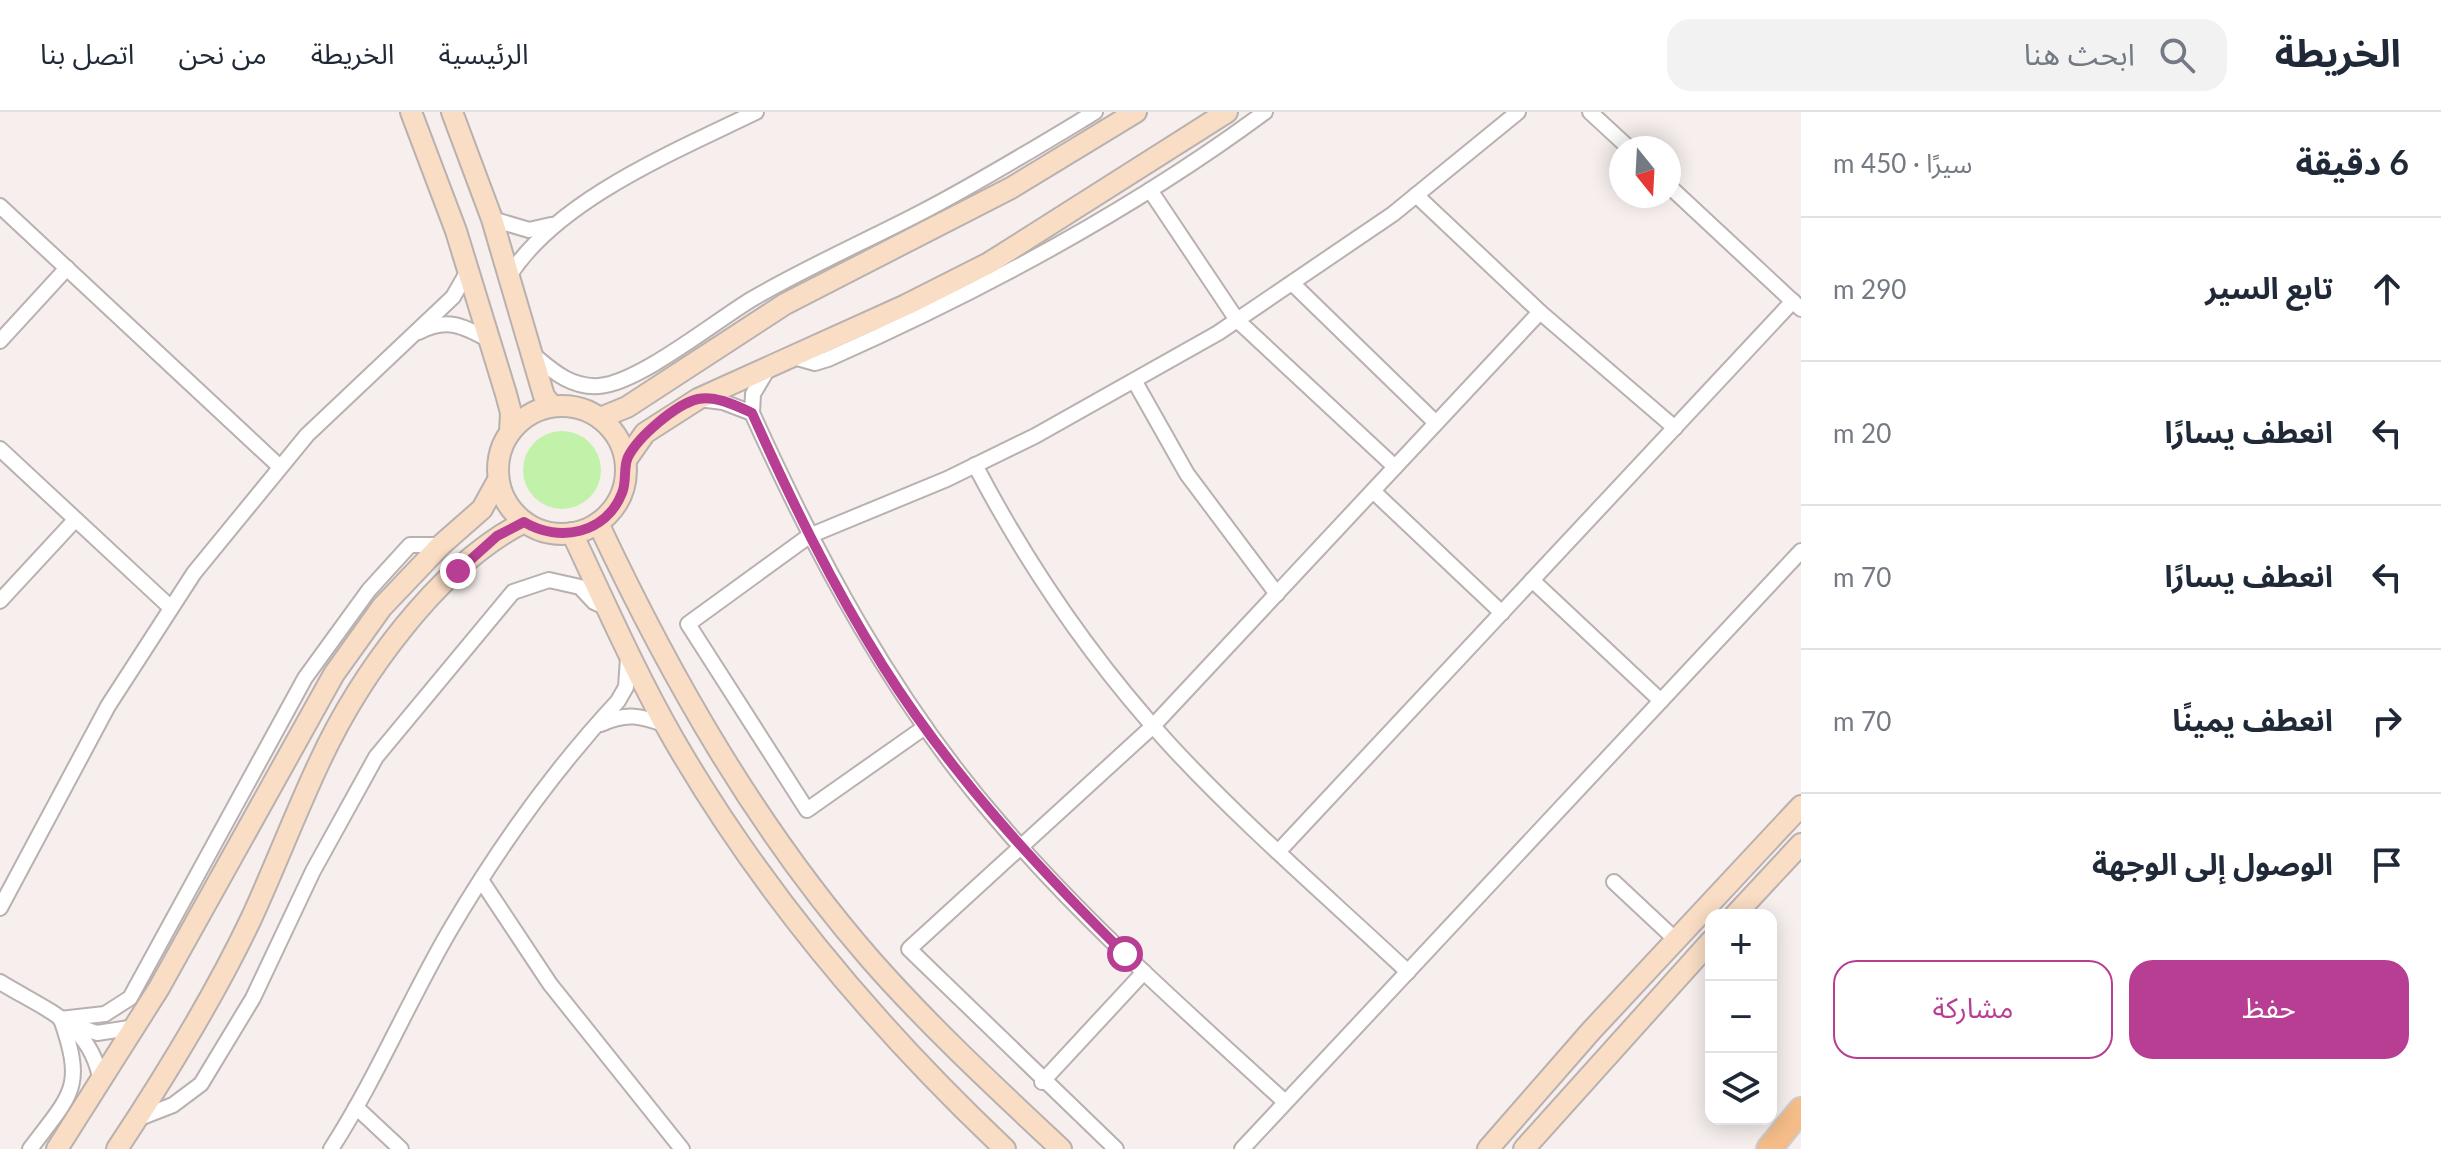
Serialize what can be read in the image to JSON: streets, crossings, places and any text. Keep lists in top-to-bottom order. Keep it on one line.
{"north":"bottom","page":{"header":"الخريطة","search":"ابحث هنا","nav":["الرئيسية","الخريطة","من نحن","اتصل بنا"],"heading":["6 دقيقة","سيرًا · 450 m"],"list":[["تابع السير","290 m"],["انعطف يسارًا","20 m"],["انعطف يسارًا","70 m"],["انعطف يمينًا","70 m"],"الوصول إلى الوجهة"],"map_buttons":["+","−"],"buttons":["حفظ","مشاركة"]}}
